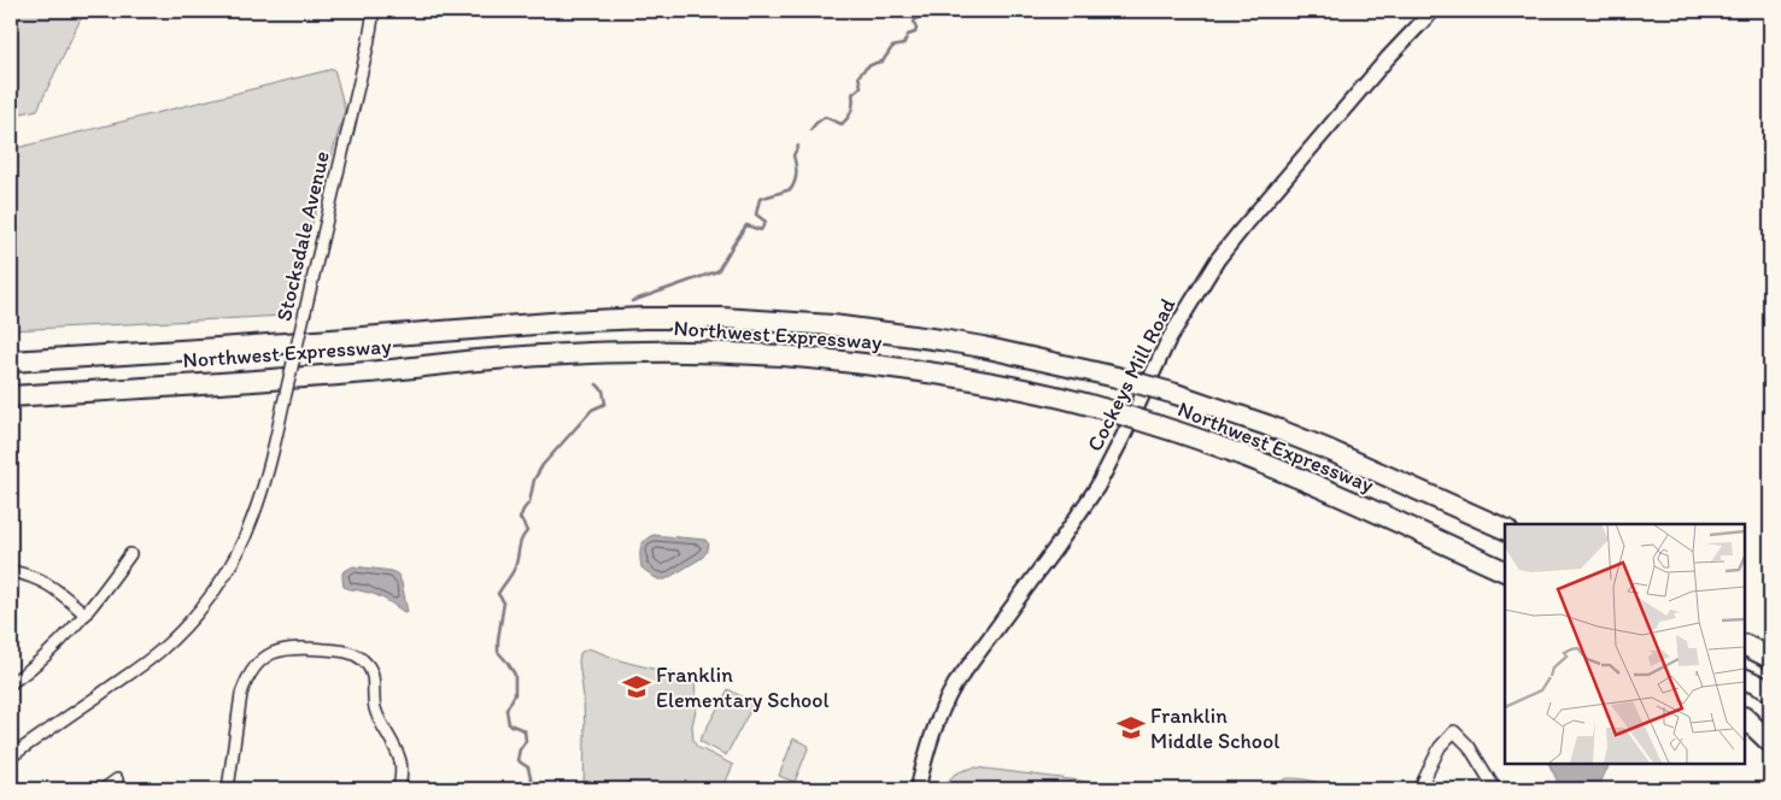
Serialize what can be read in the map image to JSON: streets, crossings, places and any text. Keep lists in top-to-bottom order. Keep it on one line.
{"streets":{"highway":["Northwest Expressway"],"street":["Stocksdale Avenue","Cockeys Mill Road"]},"places":{"school or university":["Franklin Elementary School","Franklin Middle School"]}}
